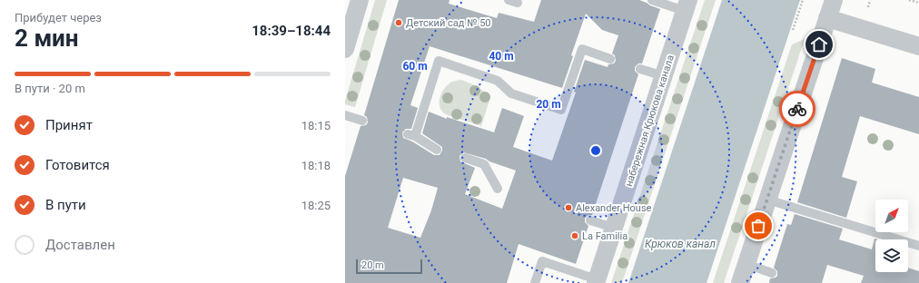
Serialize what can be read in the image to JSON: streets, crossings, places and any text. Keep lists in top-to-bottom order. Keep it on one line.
{"streets":{"street":["набережная Крюкова канала"]},"water":["Крюков канал"],"places":["Детский сад № 50","Alexander House","La Familia"],"scale_bar":"20 m","north":"top right","page":{"heading":["2 мин","Прибудет через","18:39–18:44"],"bar":"В пути · 20 m","list":[["Принят","18:15"],["Готовится","18:18"],["В пути","18:25"],"Доставлен"],"scale":"20 m"},"rings":["40 m","60 m","20 m"]}
